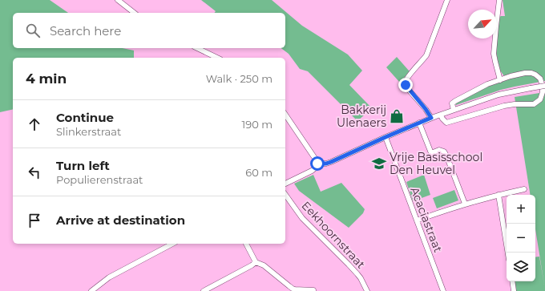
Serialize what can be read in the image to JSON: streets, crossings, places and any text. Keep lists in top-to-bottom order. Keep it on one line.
{"streets":{"street":["Acaciastraat","Eekhoornstraat"]},"places":{"shop":["Bakkerij Ulenaers"],"school or university":["Vrije Basisschool Den Heuvel"]},"north":"top right","page":{"search":"Search here","heading":["4 min","Walk · 250 m"],"list":[["Continue","Slinkerstraat","190 m"],["Turn left","Populierenstraat","60 m"],"Arrive at destination"],"map_buttons":["+","−"]}}
